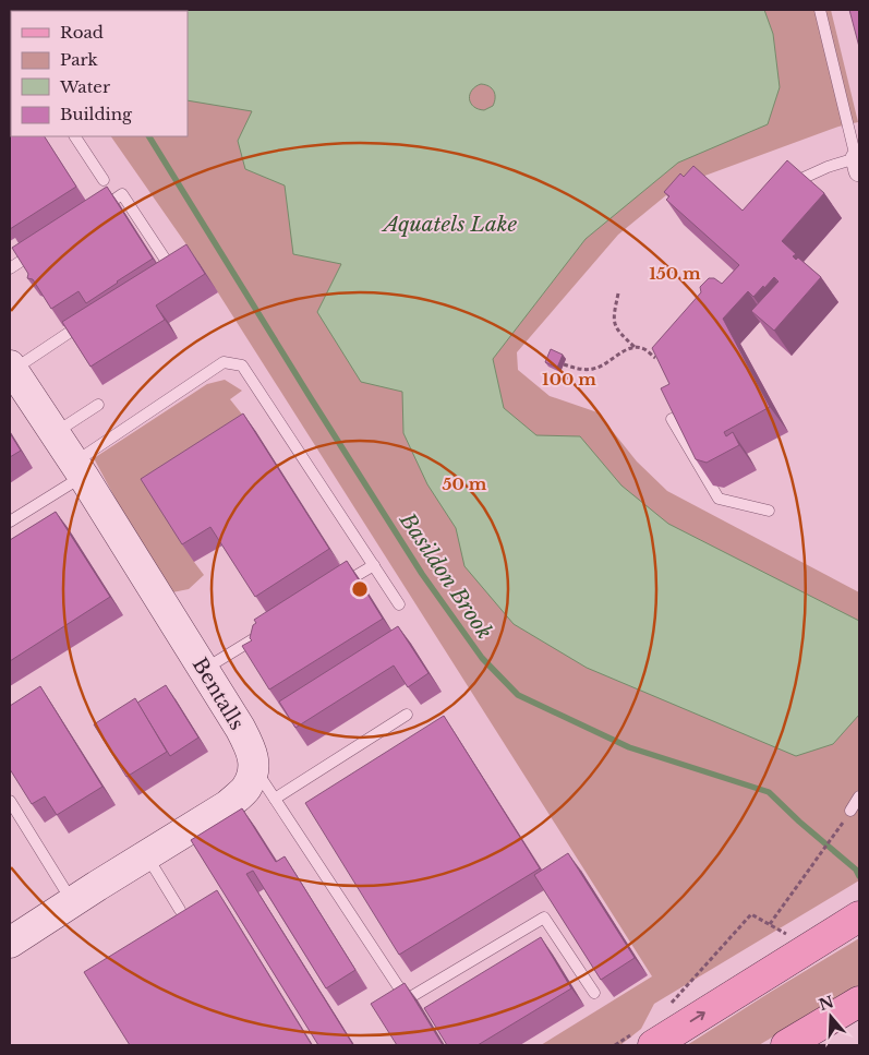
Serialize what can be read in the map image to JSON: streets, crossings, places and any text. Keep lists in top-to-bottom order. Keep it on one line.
{"streets":{"street":["Bentalls"]},"water":["Aquatels Lake","Basildon Brook"],"legend":["Road","Park","Water","Building"],"north":"top","rings":["150 m","100 m","50 m"]}
